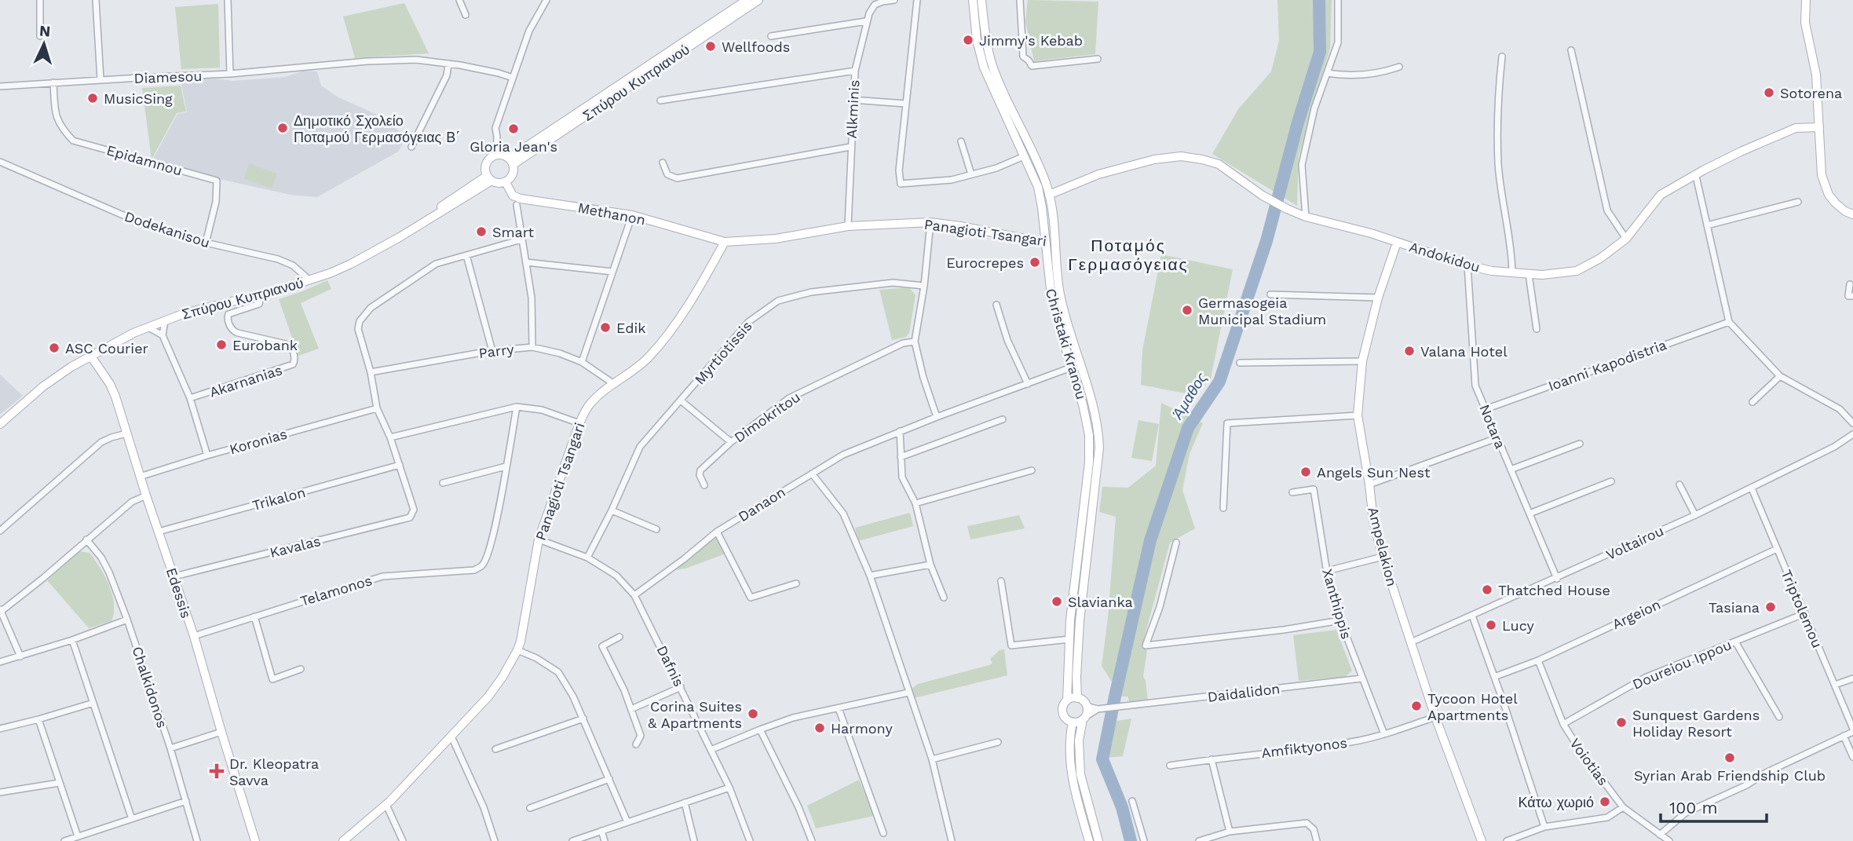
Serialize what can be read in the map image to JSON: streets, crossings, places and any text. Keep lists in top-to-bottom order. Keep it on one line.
{"streets":{"main road":["Σπύρου Κυπριανού","Methanon","Panagioti Tsangari","Andokidou","Christaki Kranou","Ampelakion","Edessis"],"street":["Diamesou","Alkminis","Epidamnou","Dodekanisou","Parry","Myrtiotissis","Ioanni Kapodistria","Akarnanias","Dimokritou","Notara","Koronias","Trikalon","Danaon","Voltairou","Kavalas","Telamonos","Xanthippis","Triptolemou","Argeion","Doureiou Ippou","Dafnis","Chalkidonos","Daidalidon","Amfiktyonos","Voiotias"]},"crossings":[["Diamesou","Epidamnou"],["Σπύρου Κυπριανού","Methanon"],["Σπύρου Κυπριανού","Dodekanisou"],["Σπύρου Κυπριανού","Akarnanias"],["Σπύρου Κυπριανού","Edessis"],["Alkminis","Panagioti Tsangari"],["Epidamnou","Dodekanisou"],["Methanon","Panagioti Tsangari"],["Panagioti Tsangari","Christaki Kranou"],["Panagioti Tsangari","Parry"],["Panagioti Tsangari","Dafnis"],["Andokidou","Christaki Kranou"],["Andokidou","Notara"],["Andokidou","Ampelakion"],["Christaki Kranou","Danaon"],["Myrtiotissis","Dafnis"],["Ioanni Kapodistria","Notara"],["Akarnanias","Koronias"],["Notara","Voltairou"],["Koronias","Edessis"],["Trikalon","Kavalas"],["Trikalon","Edessis"],["Danaon","Dafnis"],["Voltairou","Ampelakion"],["Voltairou","Triptolemou"],["Kavalas","Edessis"],["Ampelakion","Amfiktyonos"],["Telamonos","Edessis"],["Xanthippis","Daidalidon"],["Xanthippis","Amfiktyonos"],["Triptolemou","Argeion"],["Triptolemou","Doureiou Ippou"],["Argeion","Voiotias"],["Doureiou Ippou","Voiotias"]],"districts":["Ποταμός Γερμασόγειας"],"water":["Άμαθος"],"places":{"other":["Jimmy's Kebab","Wellfoods","Sotorena","MusicSing","Δημοτικό Σχολείο Ποταμού Γερμασόγειας Β΄","Gloria Jean's","Smart","Eurocrepes","Germasogeia Municipal Stadium","Edik","Eurobank","ASC Courier","Valana Hotel","Angels Sun Nest","Thatched House","Slavianka","Tasiana","Lucy","Tycoon Hotel Apartments","Corina Suites & Apartments","Sunquest Gardens Holiday Resort","Harmony","Syrian Arab Friendship Club","Κάτω χωριό"],"health":["Dr. Kleopatra Savva"]},"scale_bar":"100 m","north":"top"}
